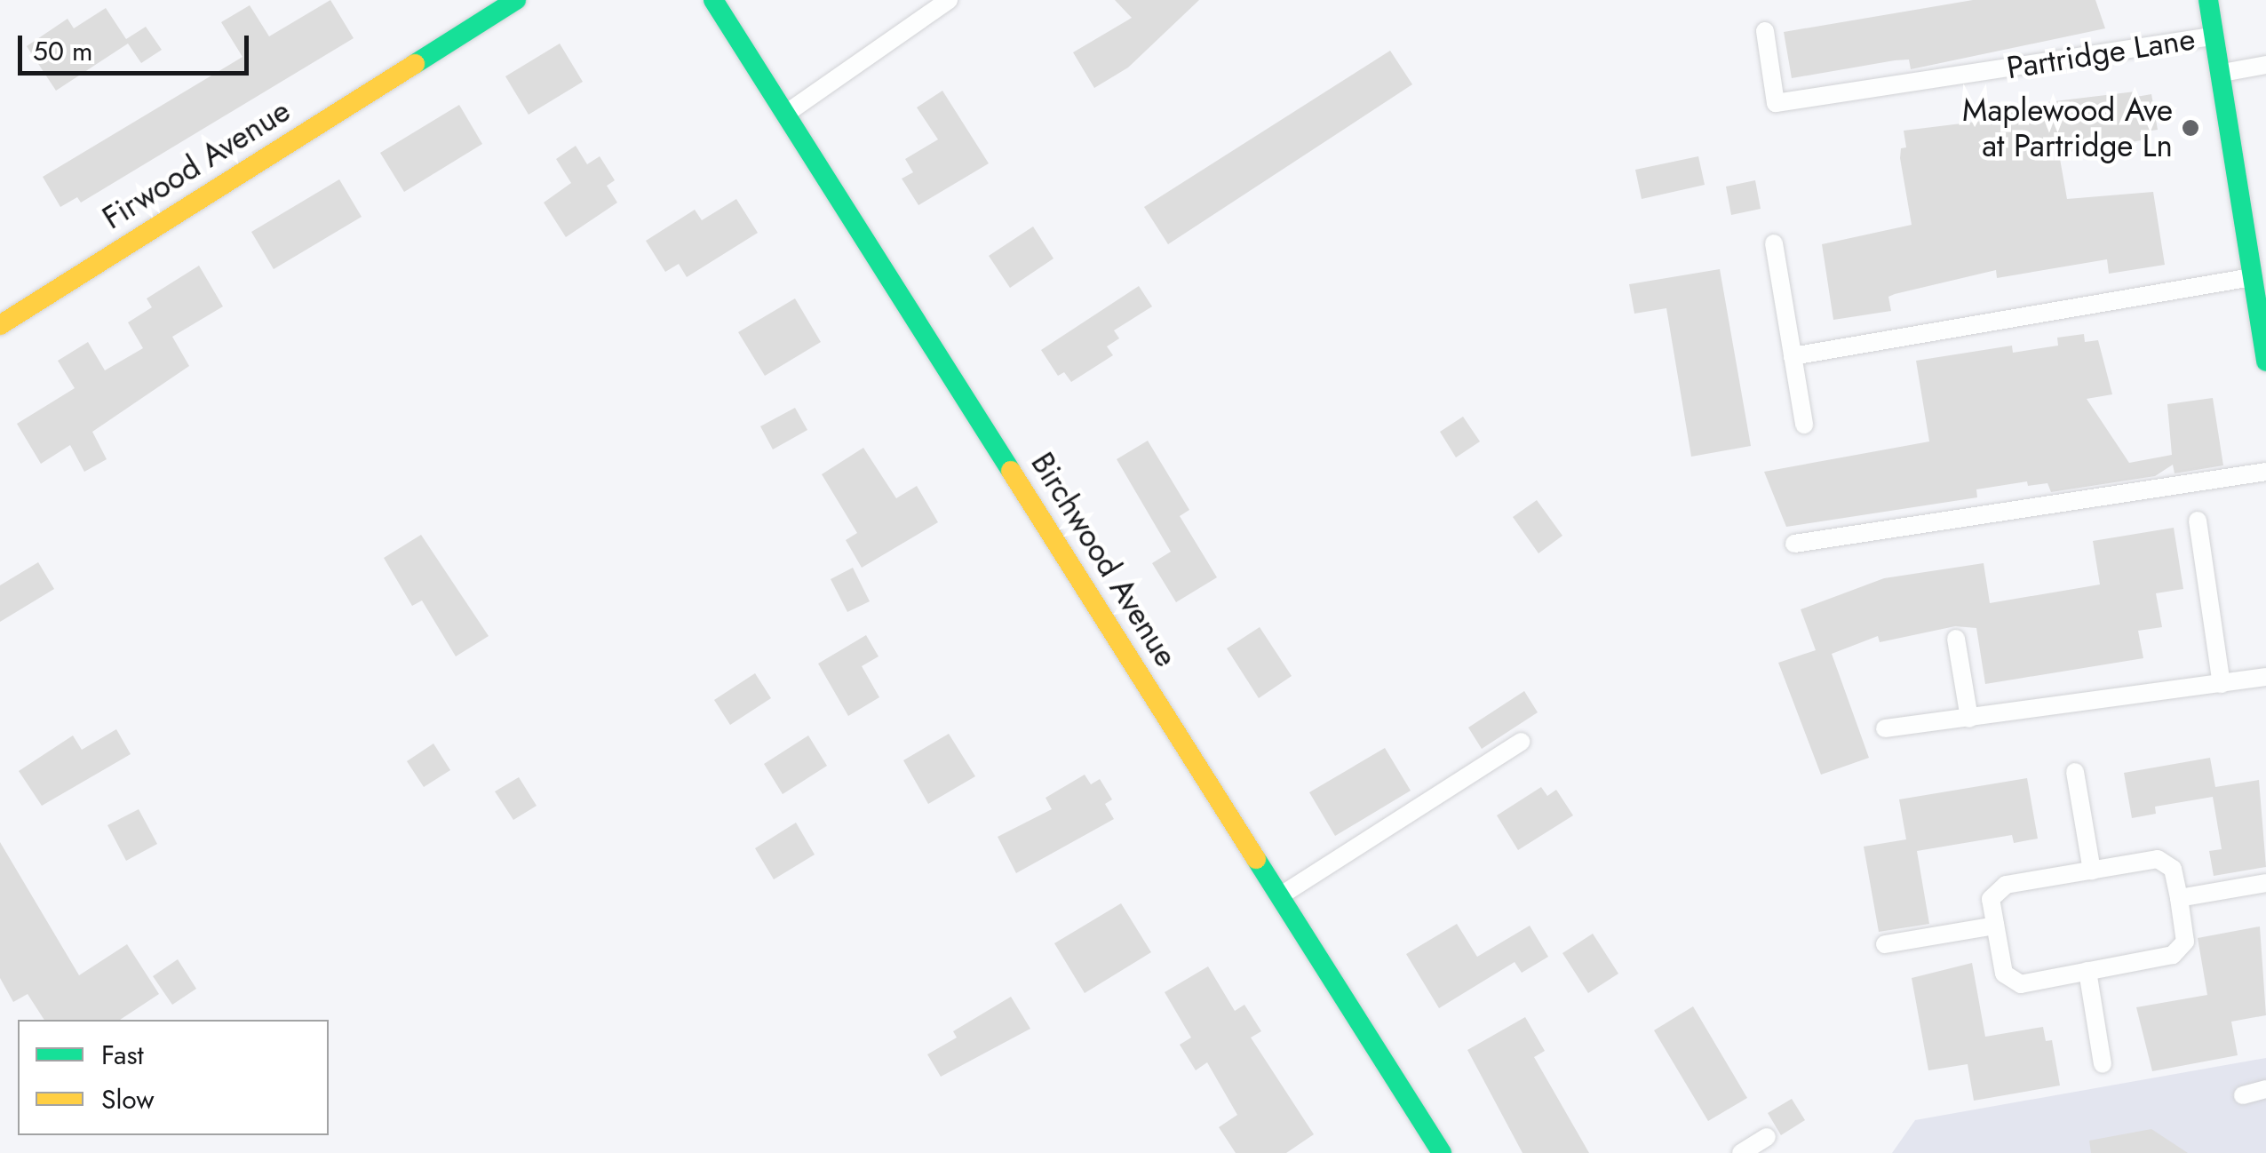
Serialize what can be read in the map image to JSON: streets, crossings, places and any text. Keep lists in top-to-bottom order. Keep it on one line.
{"streets":{"street":["Firwood Avenue","Birchwood Avenue"],"lane":["Partridge Lane"]},"places":["Maplewood Ave at Partridge Ln"],"legend":["Fast","Slow"],"scale_bar":"50 m"}
